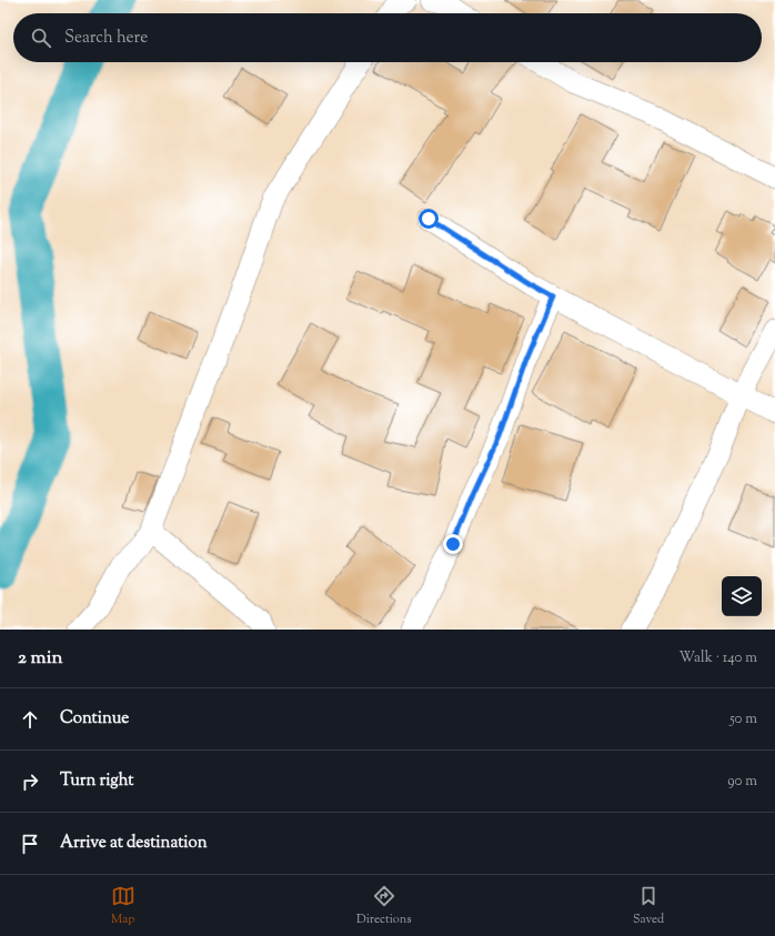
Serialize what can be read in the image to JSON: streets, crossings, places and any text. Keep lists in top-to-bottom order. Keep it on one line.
{"page":{"search":"Search here","heading":["2 min","Walk · 140 m"],"list":[["Continue","50 m"],["Turn right","90 m"],"Arrive at destination"],"nav":["Map","Directions","Saved"]}}
